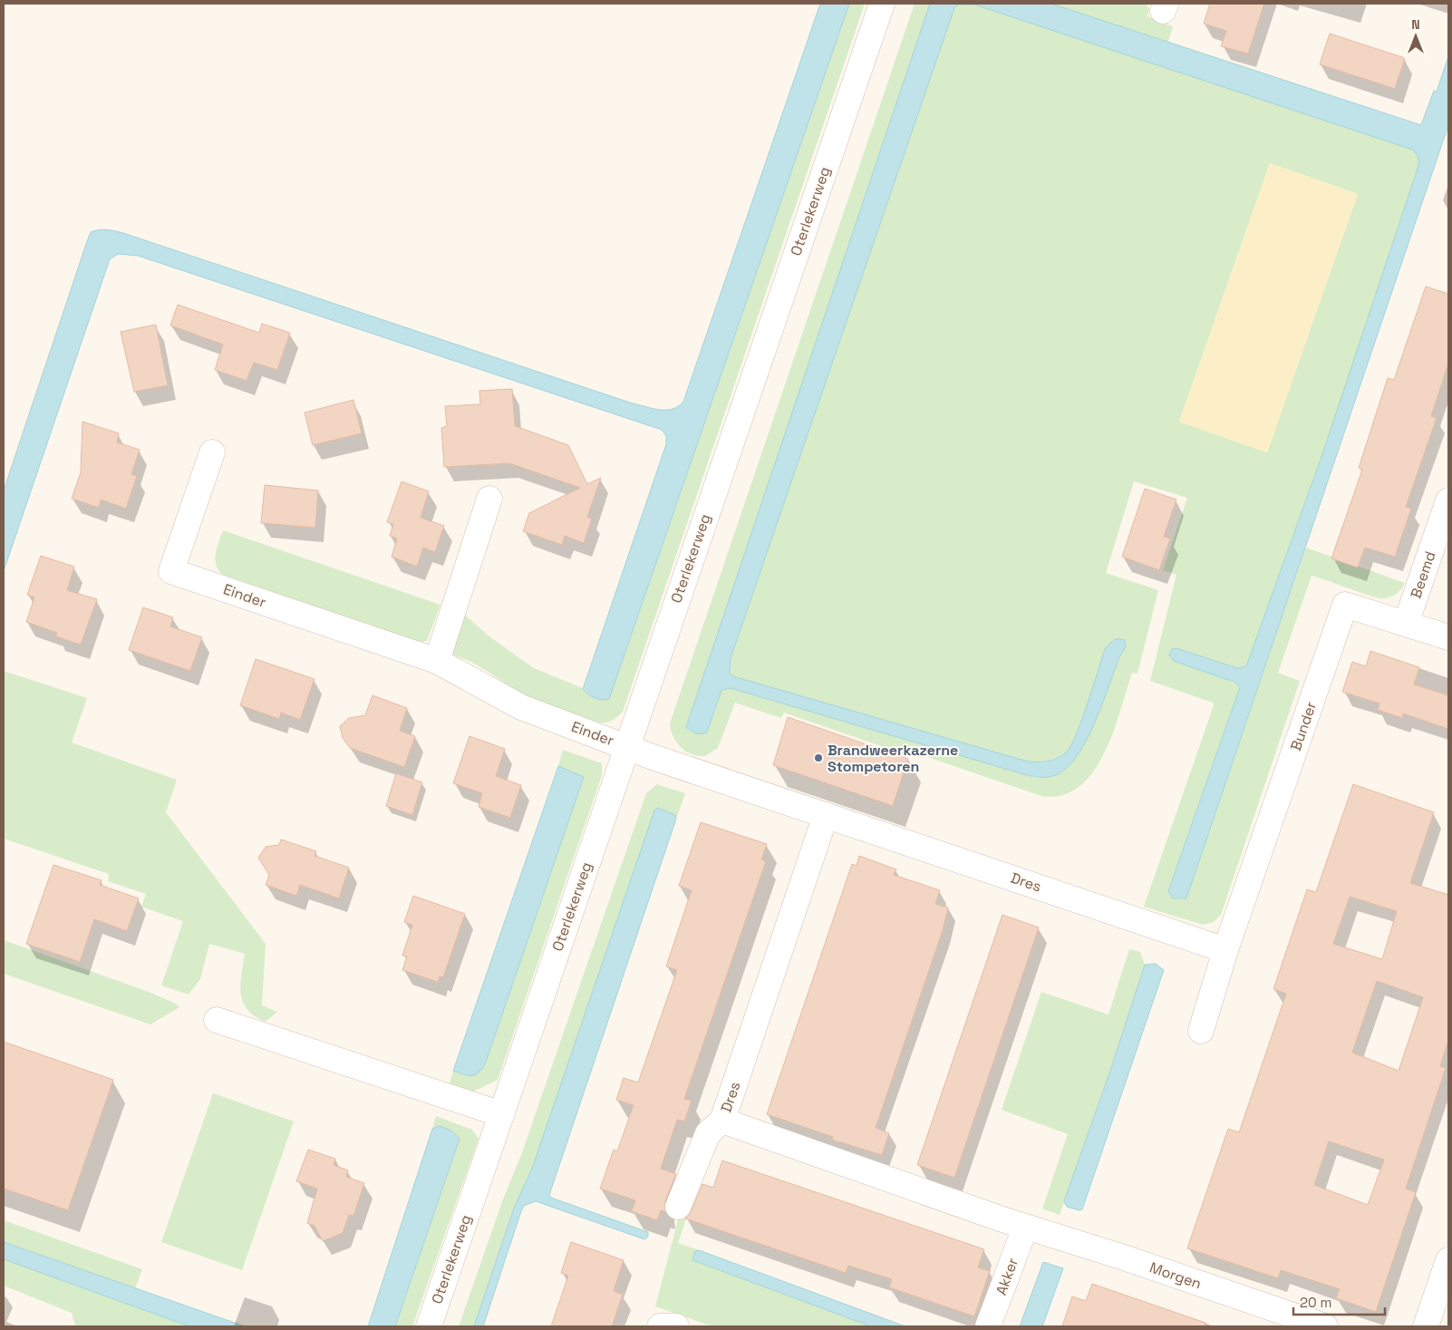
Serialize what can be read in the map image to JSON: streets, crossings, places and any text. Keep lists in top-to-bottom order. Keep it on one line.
{"streets":{"street":["Oterlekerweg","Beemd","Einder","Bunder","Dres","Morgen","Akker"]},"crossings":[["Oterlekerweg","Einder"],["Oterlekerweg","Dres"],["Beemd","Bunder"],["Einder","Dres"],["Bunder","Dres"],["Dres","Morgen"],["Dres","Akker"],["Morgen","Akker"]],"places":["Brandweerkazerne Stompetoren"],"scale_bar":"20 m","north":"top"}
